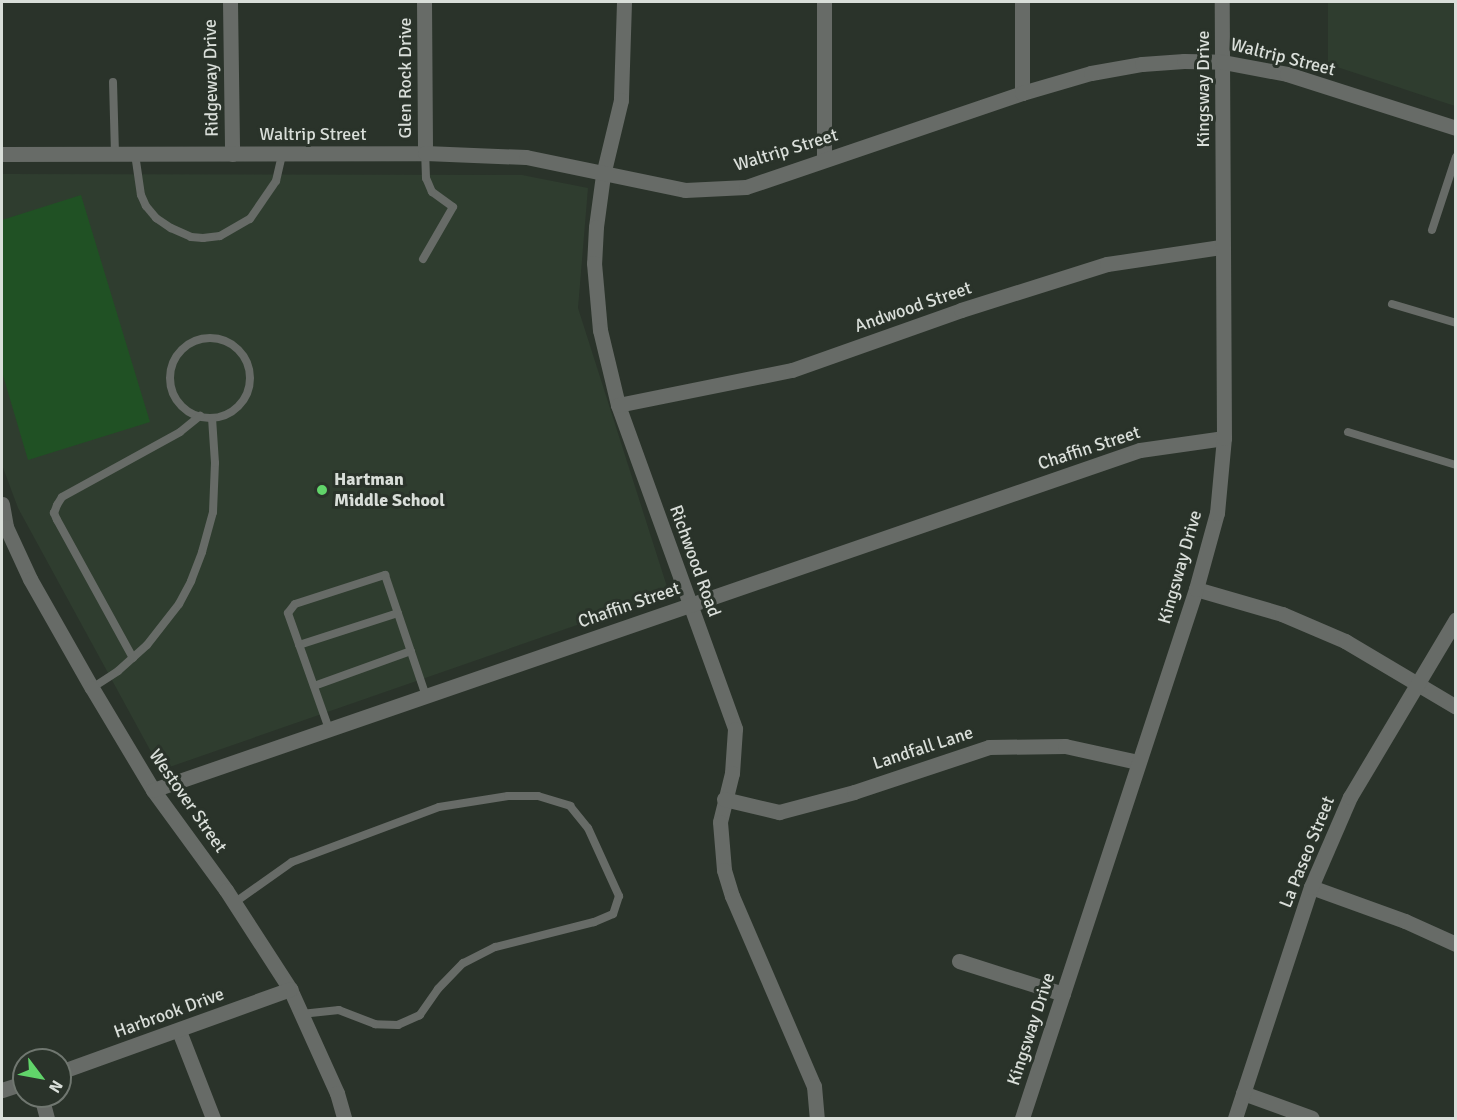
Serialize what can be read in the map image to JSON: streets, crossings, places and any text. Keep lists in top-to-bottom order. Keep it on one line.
{"streets":{"street":["Waltrip Street","Ridgeway Drive","Glen Rock Drive","Kingsway Drive","Andwood Street","Chaffin Street","Richwood Road","Landfall Lane","Westover Street","La Paseo Street","Harbrook Drive"]},"crossings":[["Waltrip Street","Ridgeway Drive"],["Waltrip Street","Glen Rock Drive"],["Waltrip Street","Kingsway Drive"],["Waltrip Street","Richwood Road"],["Kingsway Drive","Andwood Street"],["Kingsway Drive","Chaffin Street"],["Kingsway Drive","Landfall Lane"],["Andwood Street","Richwood Road"],["Chaffin Street","Richwood Road"],["Chaffin Street","Westover Street"],["Richwood Road","Landfall Lane"],["Westover Street","Harbrook Drive"]],"places":["Hartman Middle School"],"north":"bottom right"}
